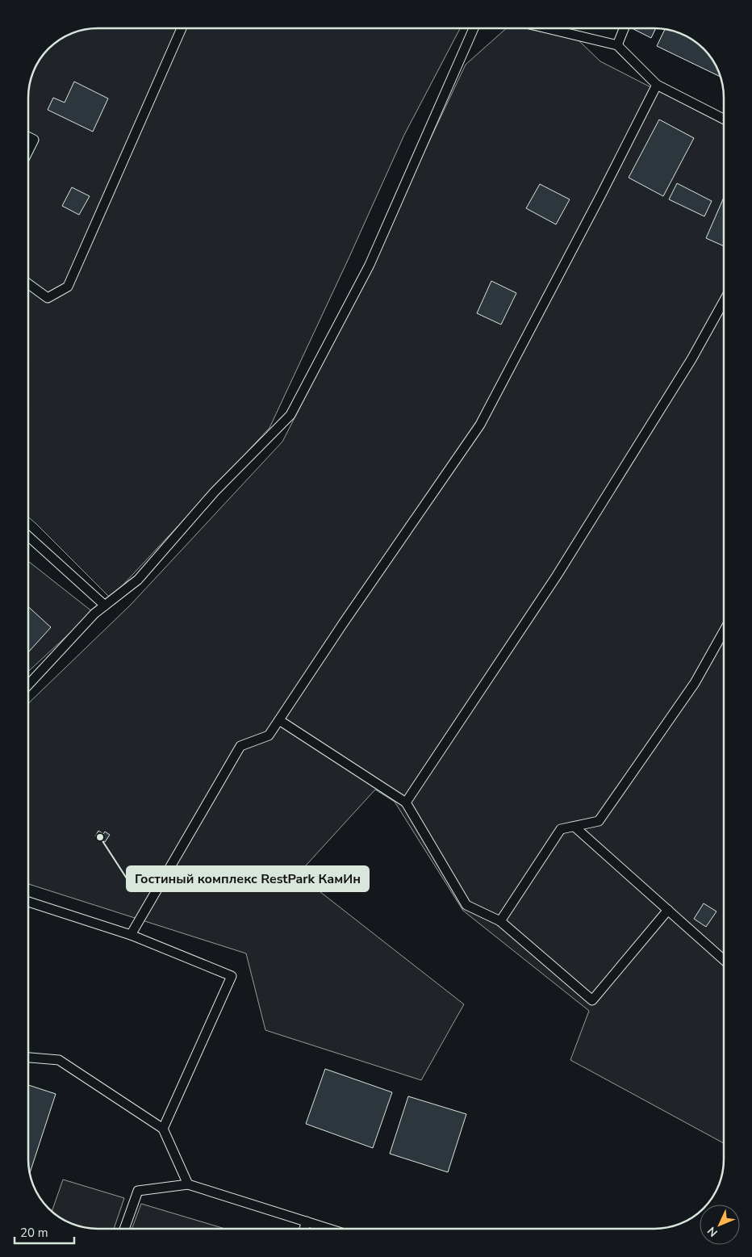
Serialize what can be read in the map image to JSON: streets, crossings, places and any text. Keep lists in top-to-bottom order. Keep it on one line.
{"places":["Гостиный комплекс RestPark КамИн"],"scale_bar":"20 m","north":"bottom left"}
